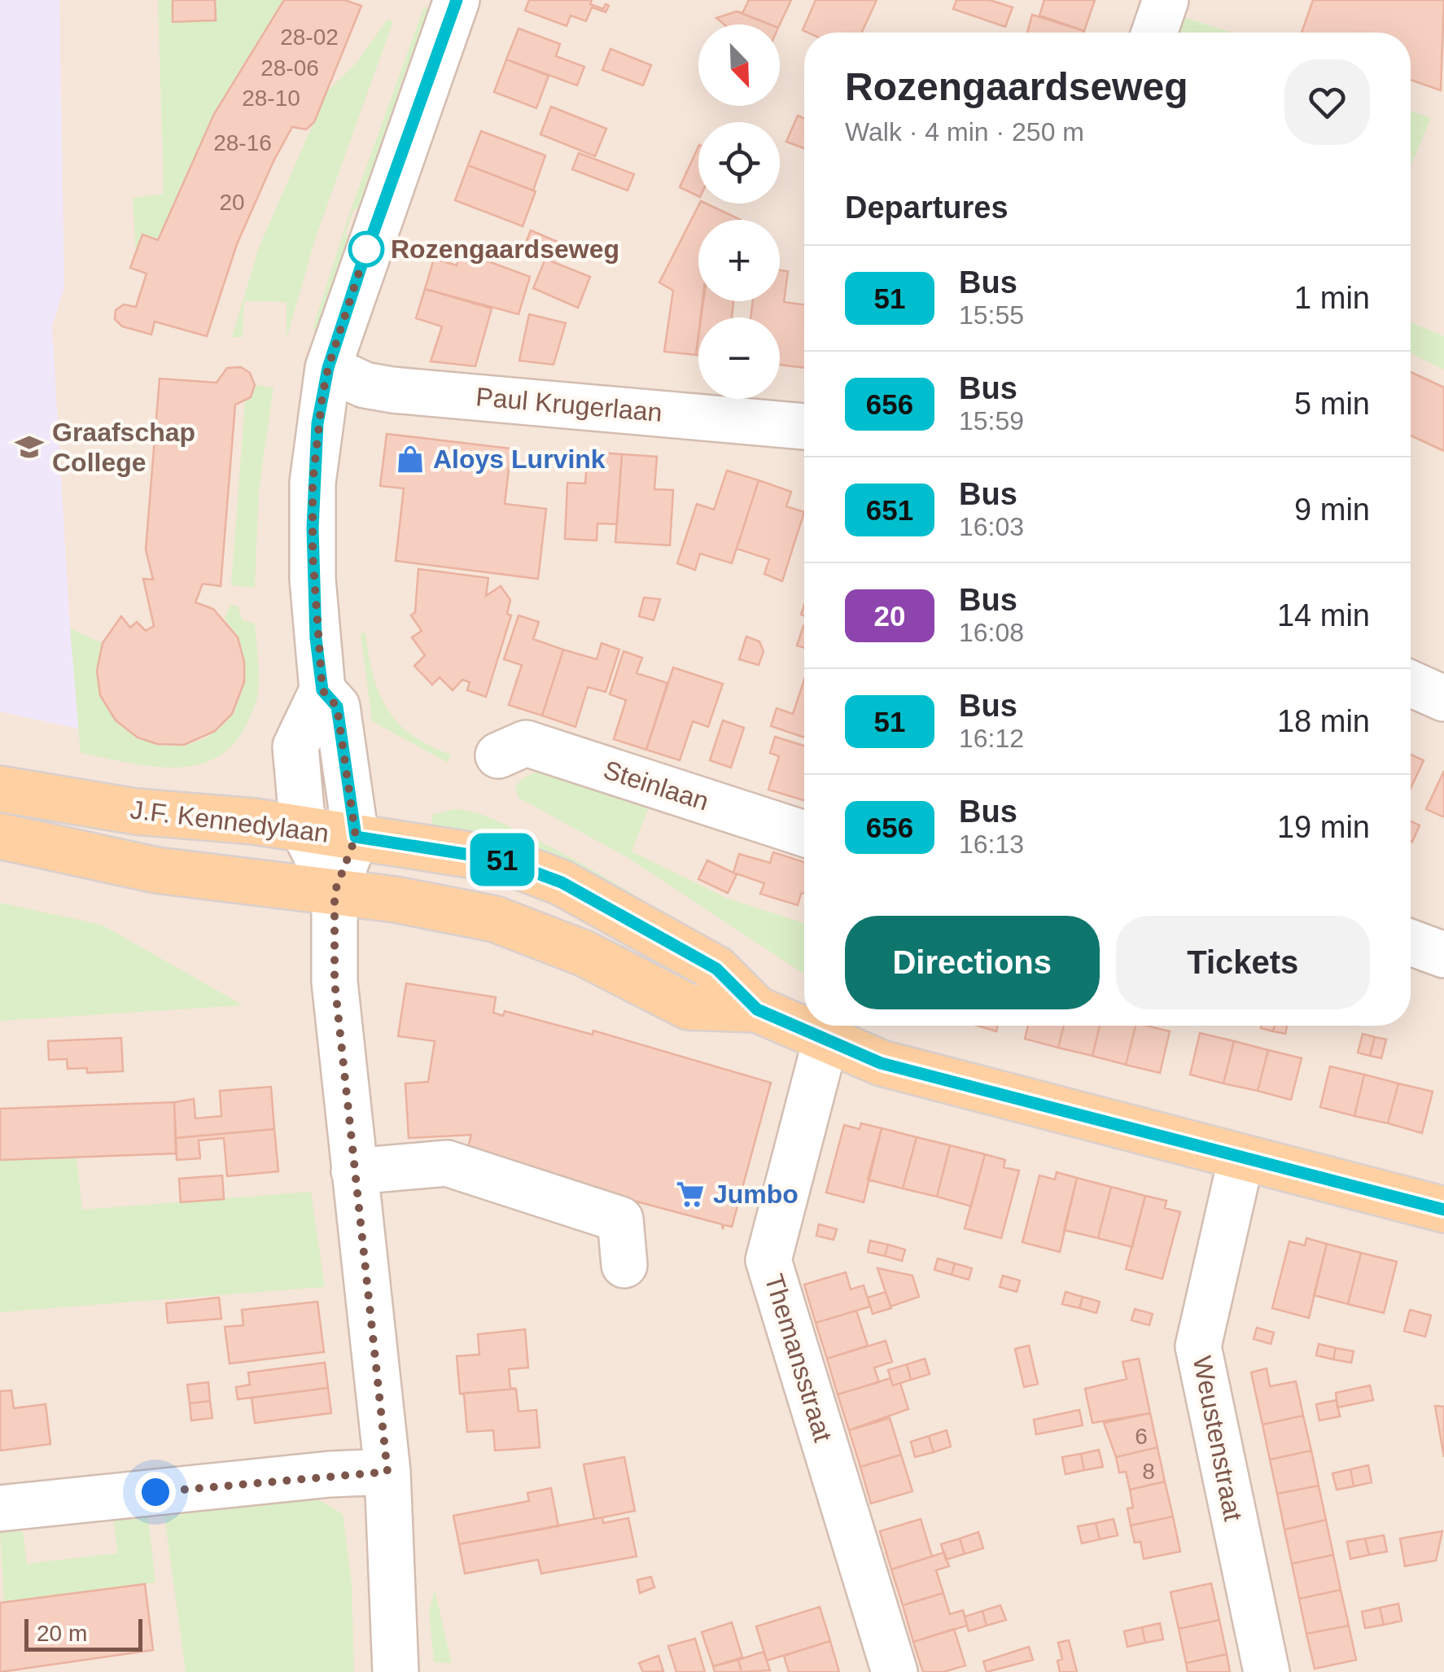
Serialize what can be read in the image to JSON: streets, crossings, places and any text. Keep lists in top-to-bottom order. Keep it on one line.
{"streets":{"main road":["J.F. Kennedylaan"],"street":["Paul Krugerlaan","Steinlaan","Themansstraat","Weustenstraat"]},"crossings":[["J.F. Kennedylaan","Themansstraat"],["J.F. Kennedylaan","Weustenstraat"]],"places":{"other":["Rozengaardseweg"],"school or university":["Graafschap College"],"shop":["Aloys Lurvink"],"supermarket":["Jumbo"]},"lines":["bus line 51"],"house_numbers":["28-02","28-06","28-10","28-16","20","6","8"],"scale_bar":"20 m","north":"bottom right","page":{"on_map":"51","map_buttons":["+","−"],"heading":[["Rozengaardseweg","Walk · 4 min · 250 m"],"Departures"],"list":[{"mark":"51","name":"Bus","note":"15:55","value":"1 min"},{"mark":"656","name":"Bus","note":"15:59","value":"5 min"},{"mark":"651","name":"Bus","note":"16:03","value":"9 min"},{"mark":"20","name":"Bus","note":"16:08","value":"14 min"},{"mark":"51","name":"Bus","note":"16:12","value":"18 min"},{"mark":"656","name":"Bus","note":"16:13","value":"19 min"}],"buttons":["Directions","Tickets"],"scale":"20 m"}}
